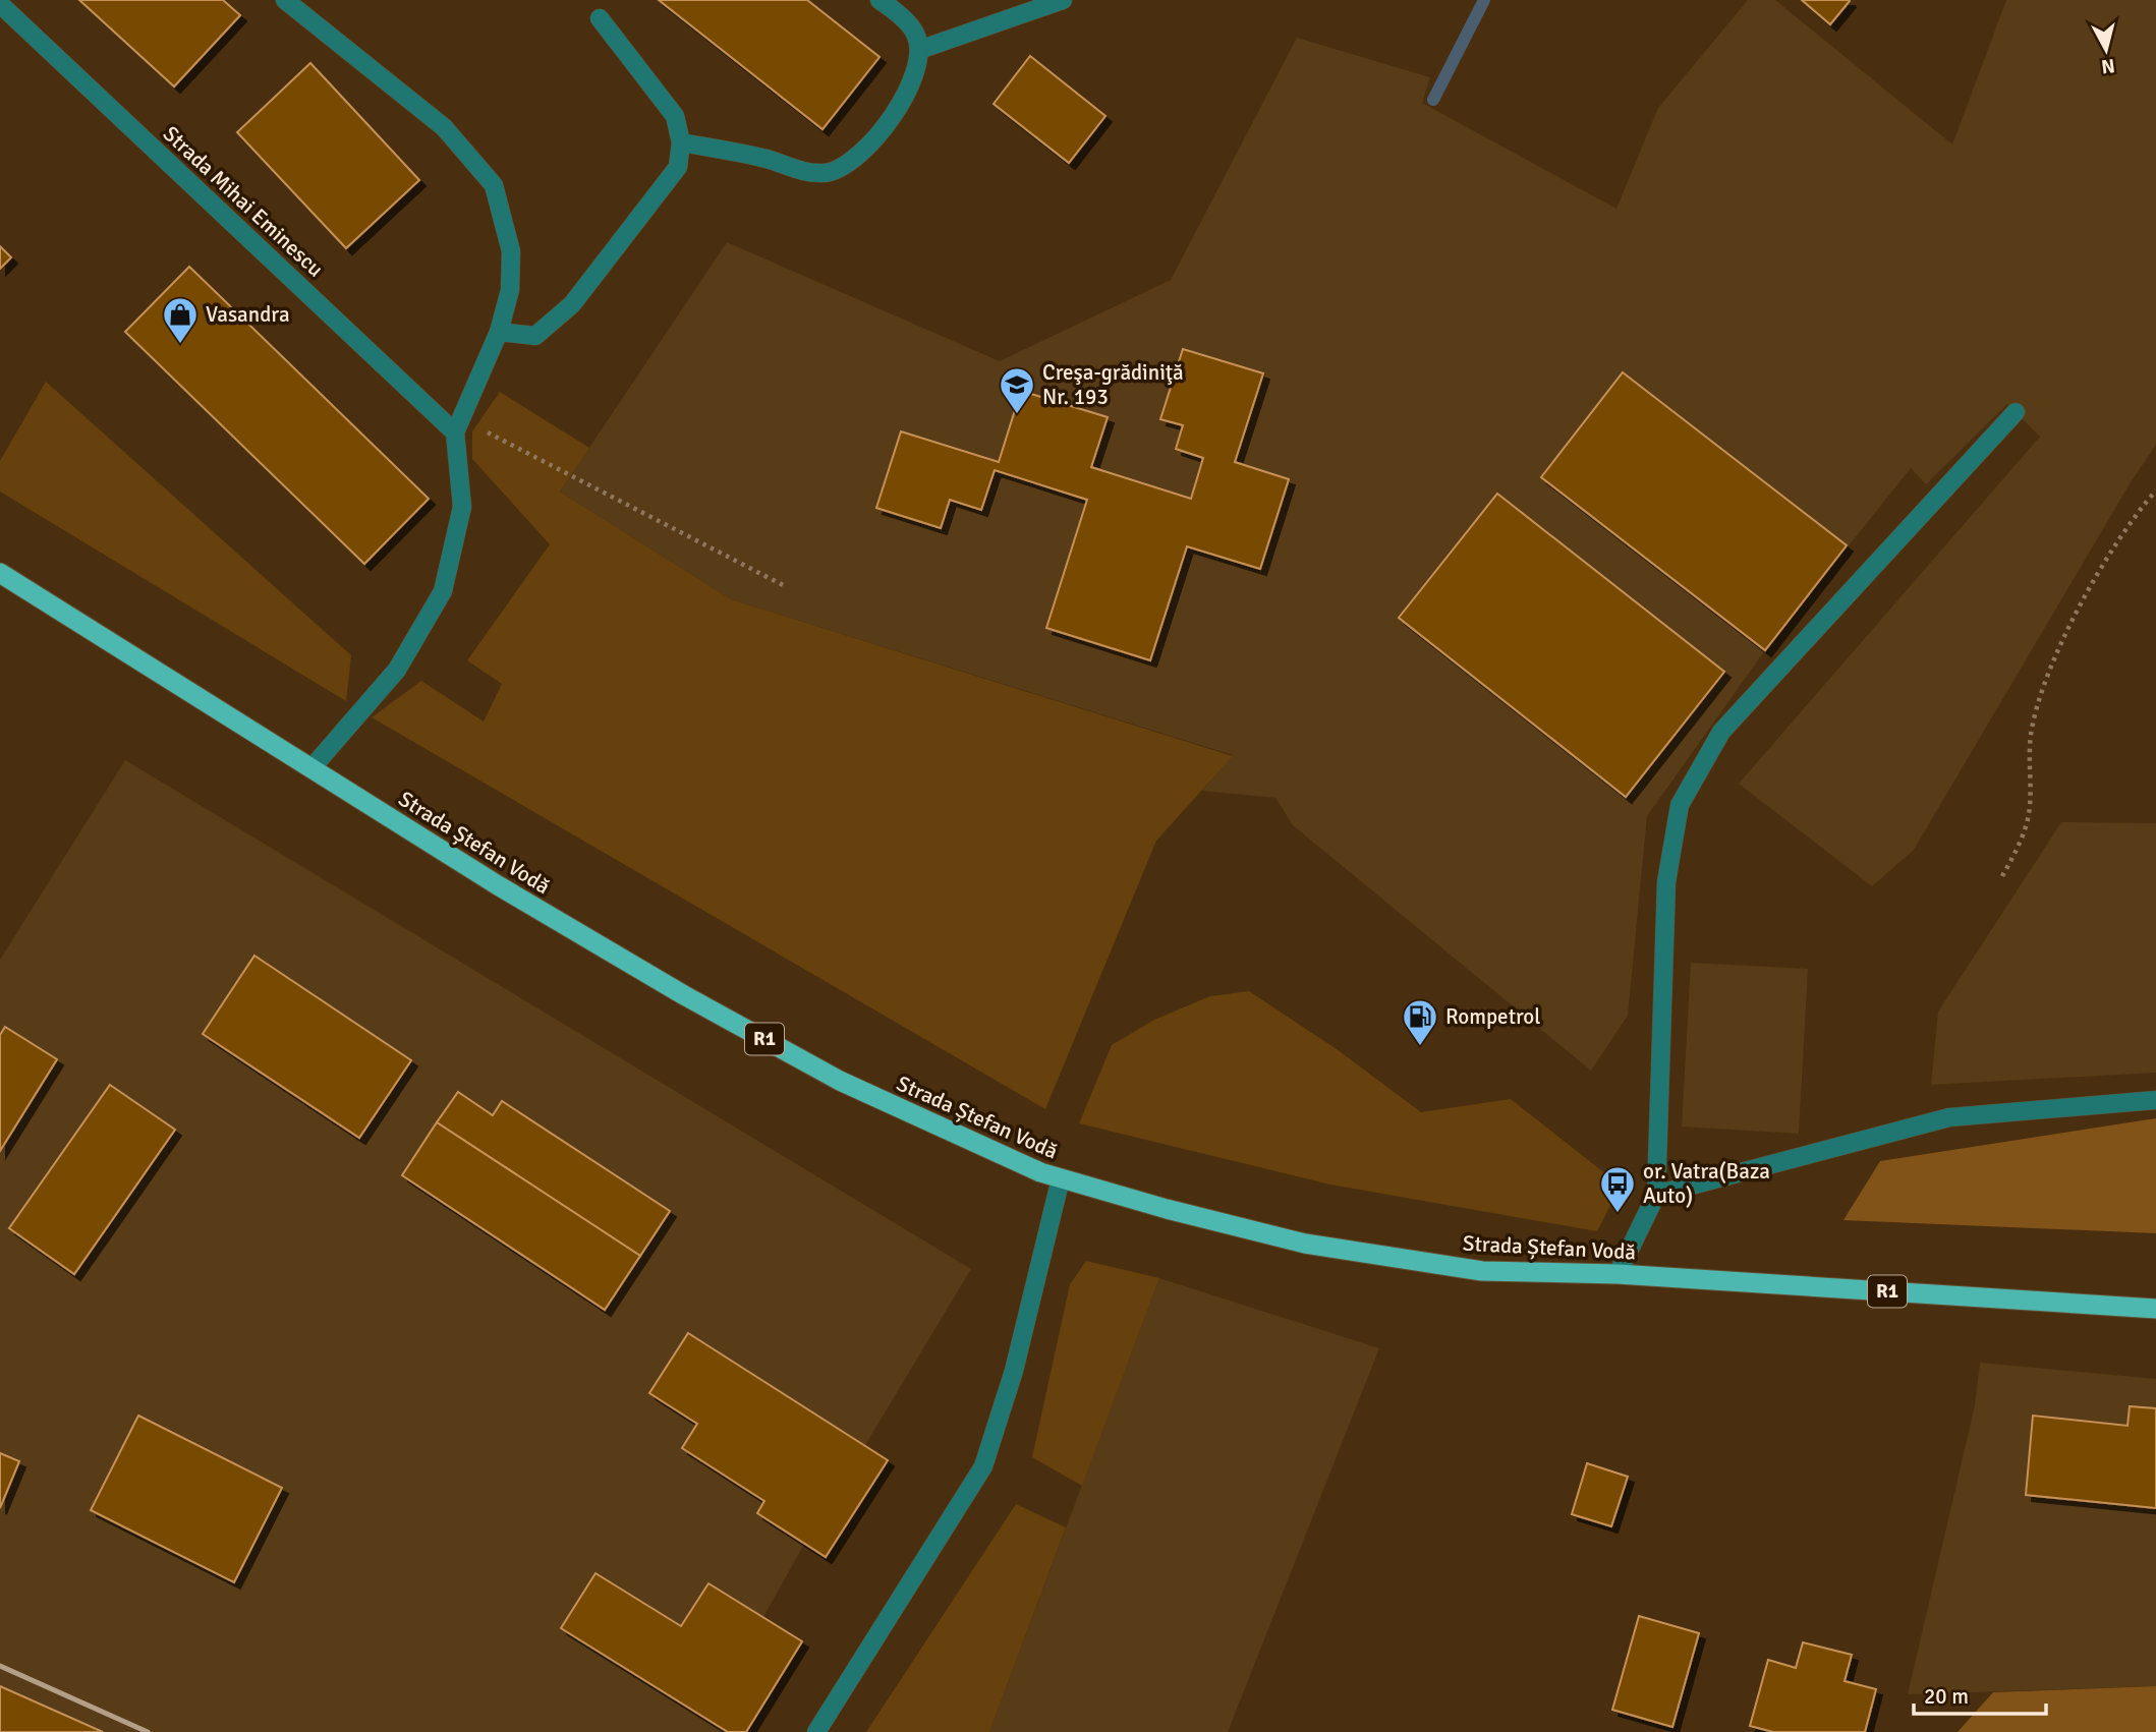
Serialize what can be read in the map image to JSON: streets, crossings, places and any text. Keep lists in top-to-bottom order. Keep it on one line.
{"streets":{"highway":["Strada Ștefan Vodă","R1"],"street":["Strada Mihai Eminescu"]},"places":{"shop":["Vasandra"],"school or university":["Creşa-grădiniţă Nr. 193"],"fuel station":["Rompetrol"],"bus stop":["or. Vatra(Baza Auto)"]},"scale_bar":"20 m","north":"bottom"}
